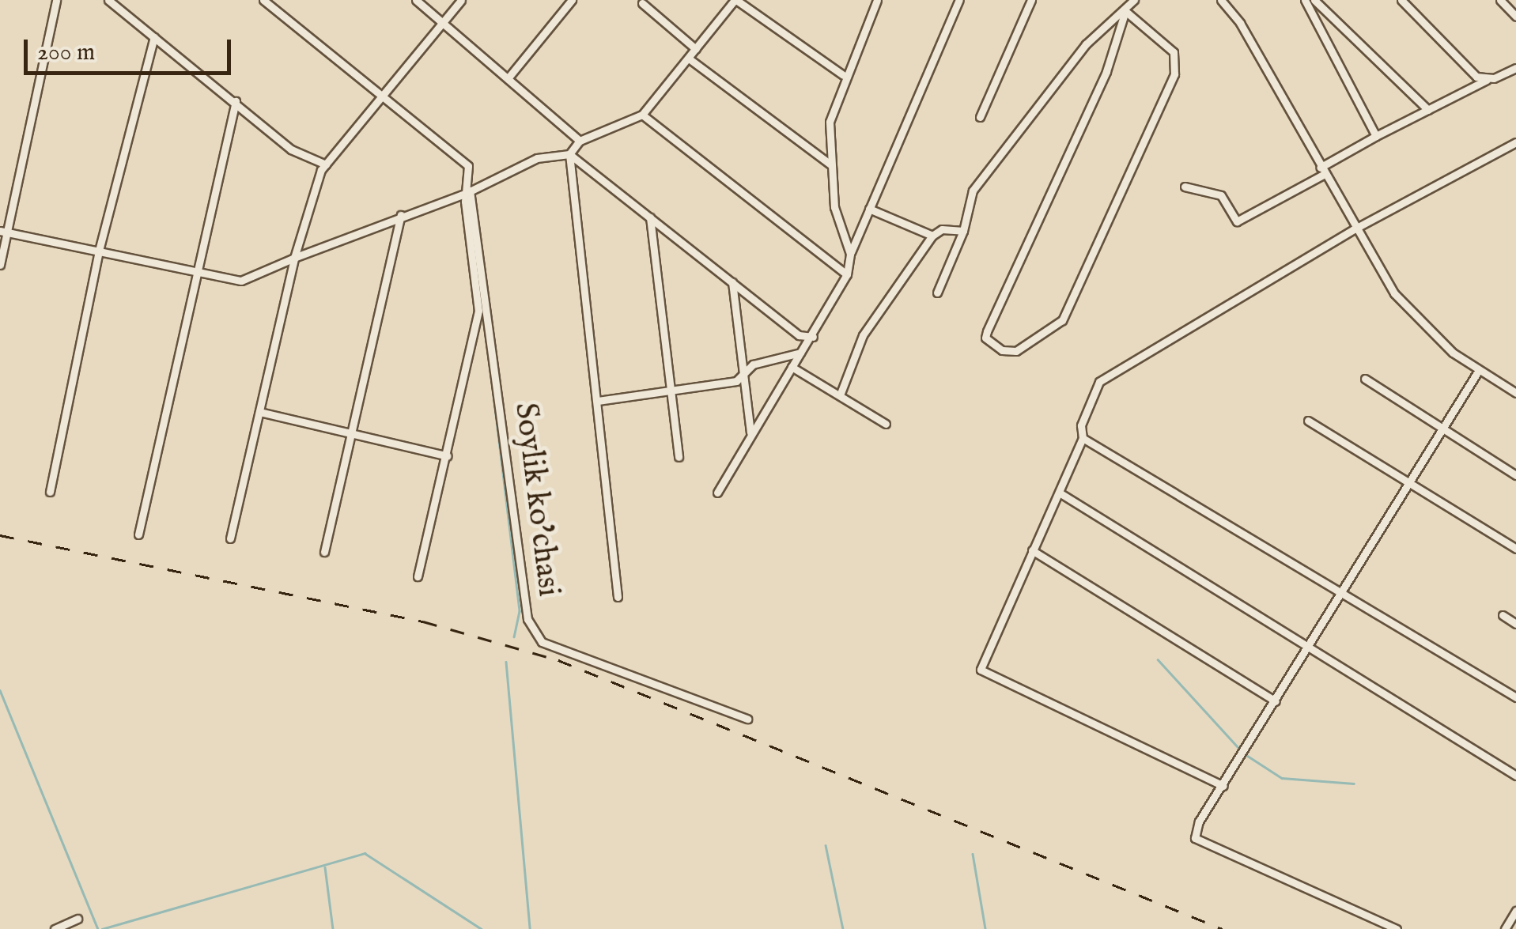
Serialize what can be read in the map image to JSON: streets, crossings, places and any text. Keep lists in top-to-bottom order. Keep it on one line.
{"streets":{"street":["Soylik ko'chasi"]},"scale_bar":"200 m"}
